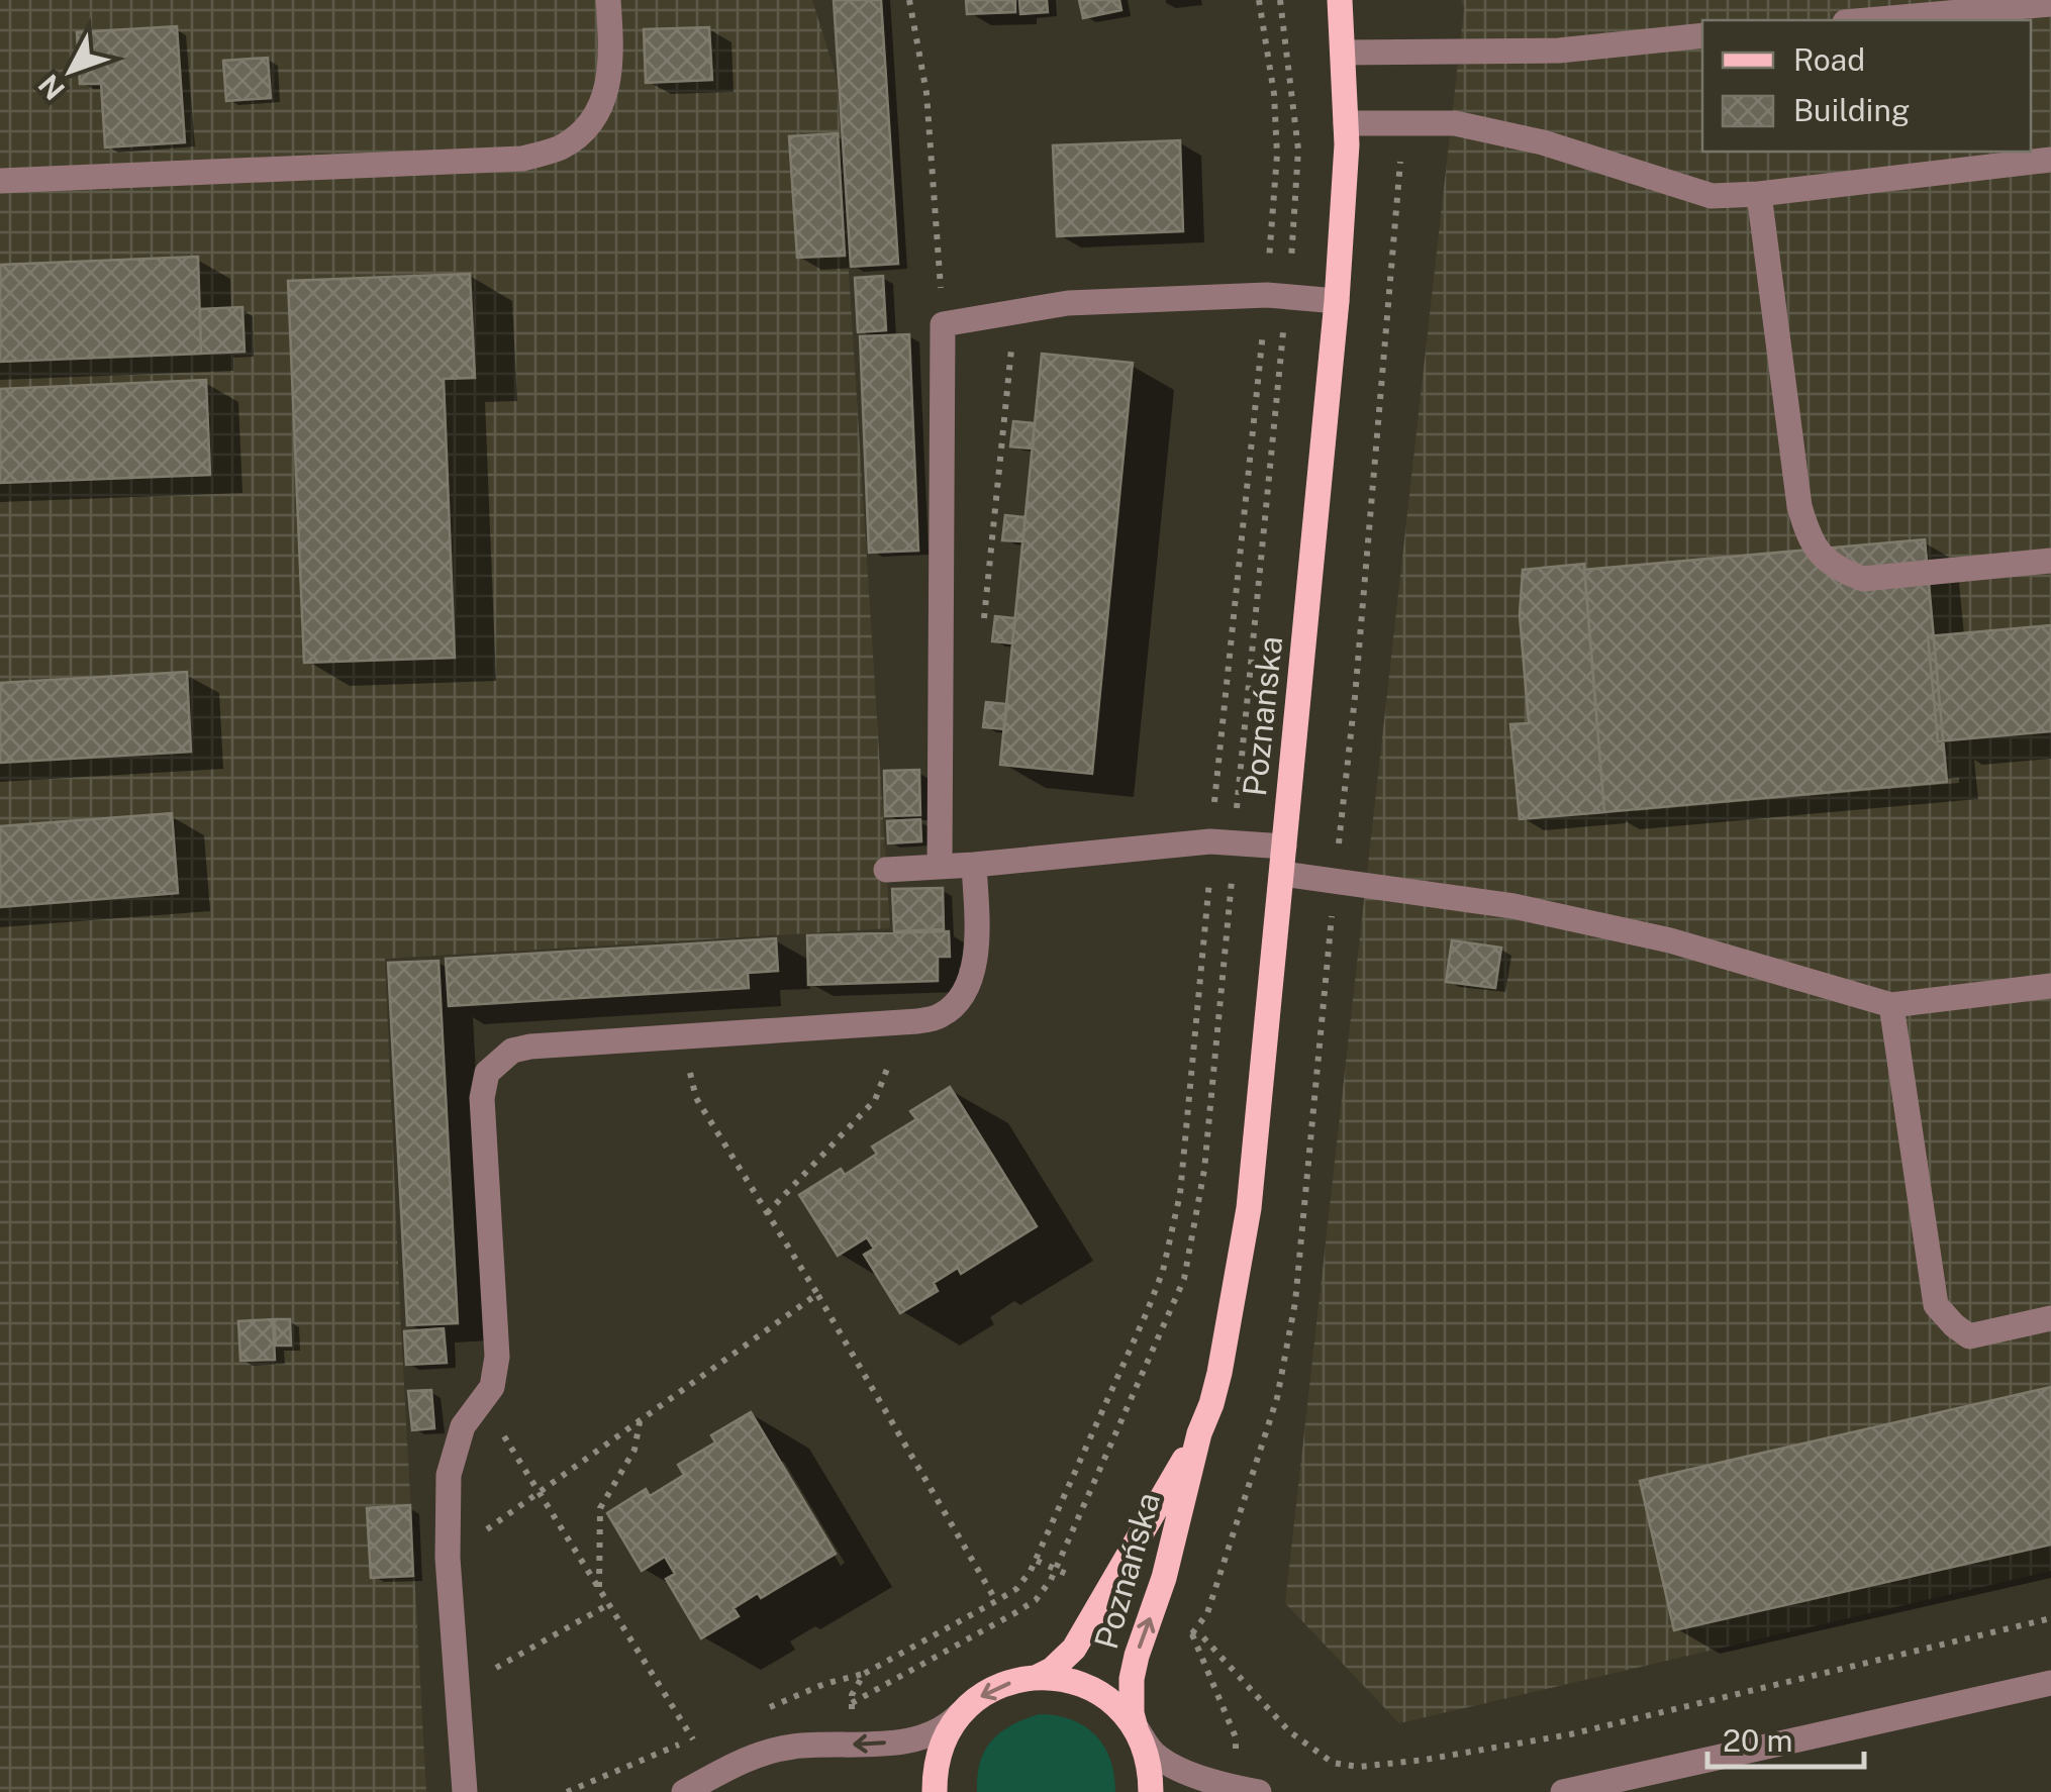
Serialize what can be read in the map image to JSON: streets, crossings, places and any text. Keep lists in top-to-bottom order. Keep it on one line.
{"streets":{"main road":["Poznańska"]},"legend":["Road","Building"],"scale_bar":"20 m","north":"bottom left"}
